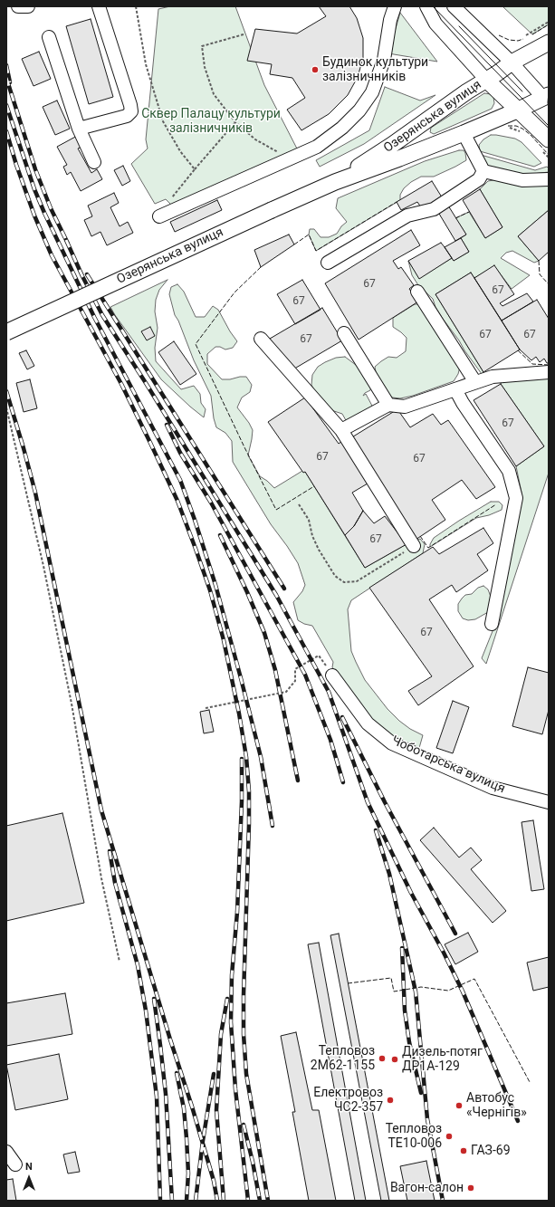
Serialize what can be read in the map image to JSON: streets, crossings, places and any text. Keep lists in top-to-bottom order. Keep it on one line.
{"streets":{"main road":["Озерянська вулиця"],"street":["Чоботарська вулиця"]},"parks":["Сквер Палацу культури залізничників"],"places":["Будинок культури залізничників","Тепловоз 2М62-1155","Дизель-потяг ДР1А-129","Електровоз ЧС2-357","Автобус «Чернігів»","Тепловоз ТЕ10-006","ГАЗ-69","Вагон-салон"],"house_numbers":["67","67","67","67","67","67","67","67","67","67","67"],"north":"top"}
